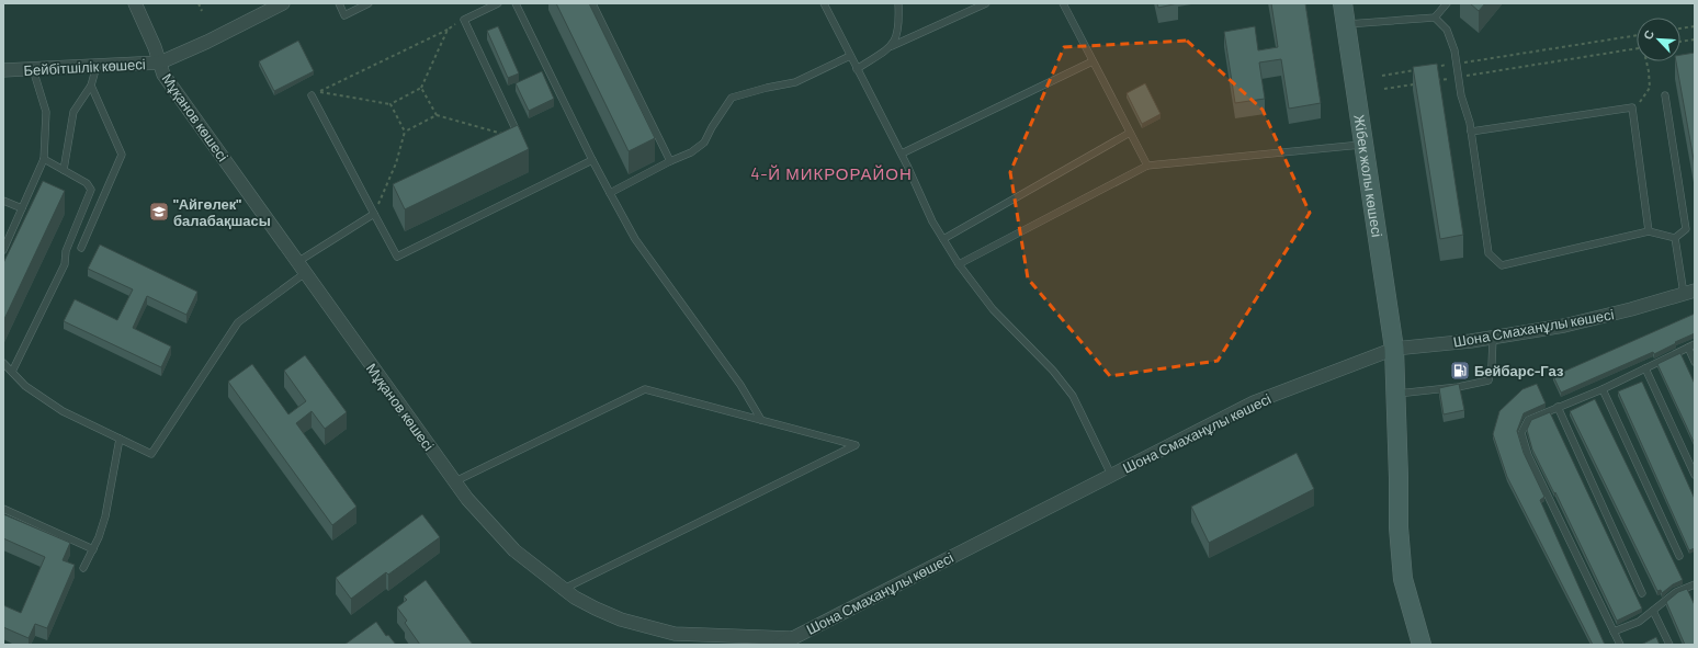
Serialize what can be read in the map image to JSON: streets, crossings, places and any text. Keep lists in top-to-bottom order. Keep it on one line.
{"streets":{"main road":["Жібек жолы көшесі"],"street":["Бейбітшілік көшесі","Мұқанов көшесі","Шона Смаханұлы көшесі"]},"crossings":[["Бейбітшілік көшесі","Мұқанов көшесі"],["Мұқанов көшесі","Шона Смаханұлы көшесі"],["Жібек жолы көшесі","Шона Смаханұлы көшесі"]],"districts":["4-Й МИКРОРАЙОН"],"places":{"school or university":["\"Айгөлек\" балабақшасы"],"fuel station":["Бейбарс-Газ"]},"north":"top left"}
